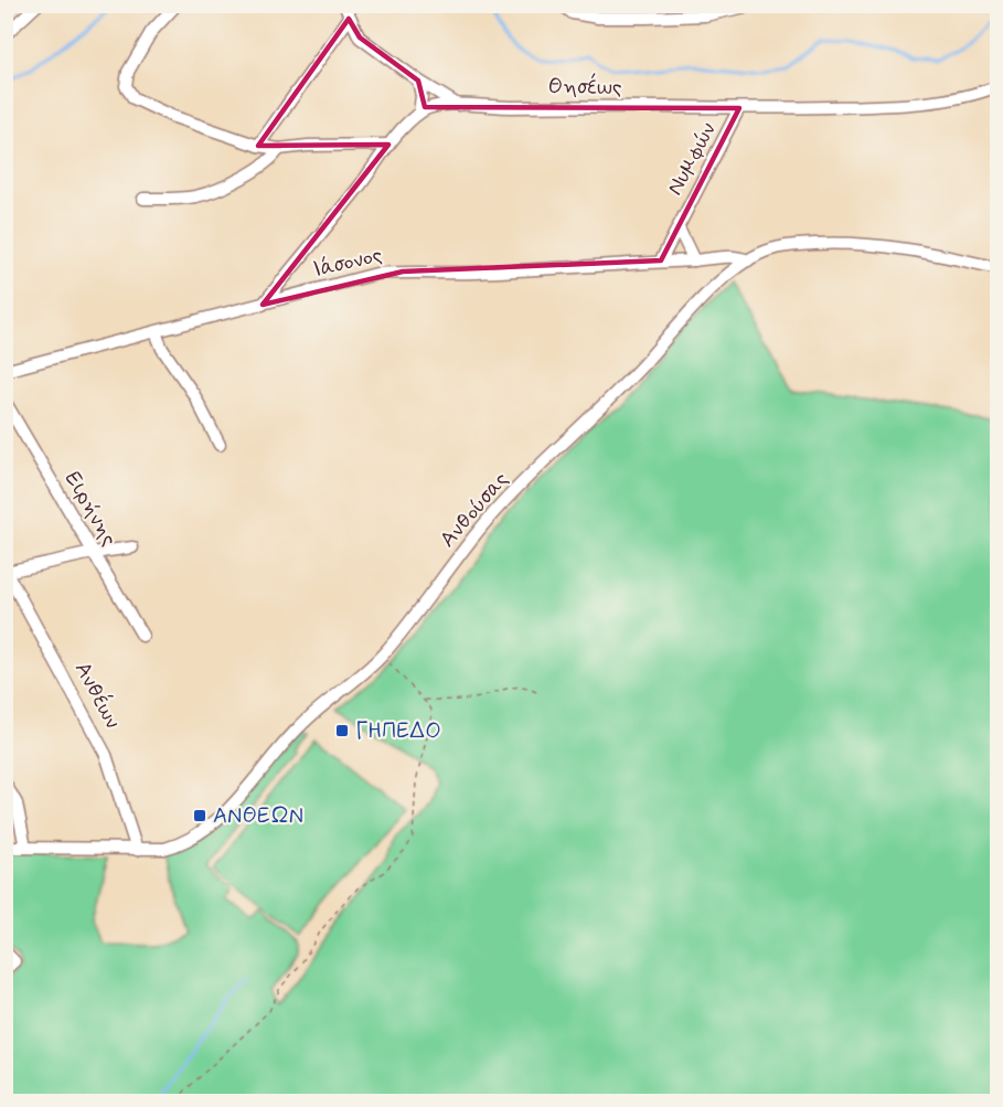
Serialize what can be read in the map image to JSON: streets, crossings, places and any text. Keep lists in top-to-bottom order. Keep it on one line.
{"streets":{"street":["Θησέως","Νυμφών","Ιάσονος","Ειρήνης","Ανθούσας","Ανθέων"]},"crossings":[["Θησέως","Νυμφών"],["Νυμφών","Ιάσονος"],["Ιάσονος","Ανθούσας"],["Ανθούσας","Ανθέων"]],"places":{"transit":["ΓΗΠΕΔΟ","ΑΝΘΕΩΝ"]}}
